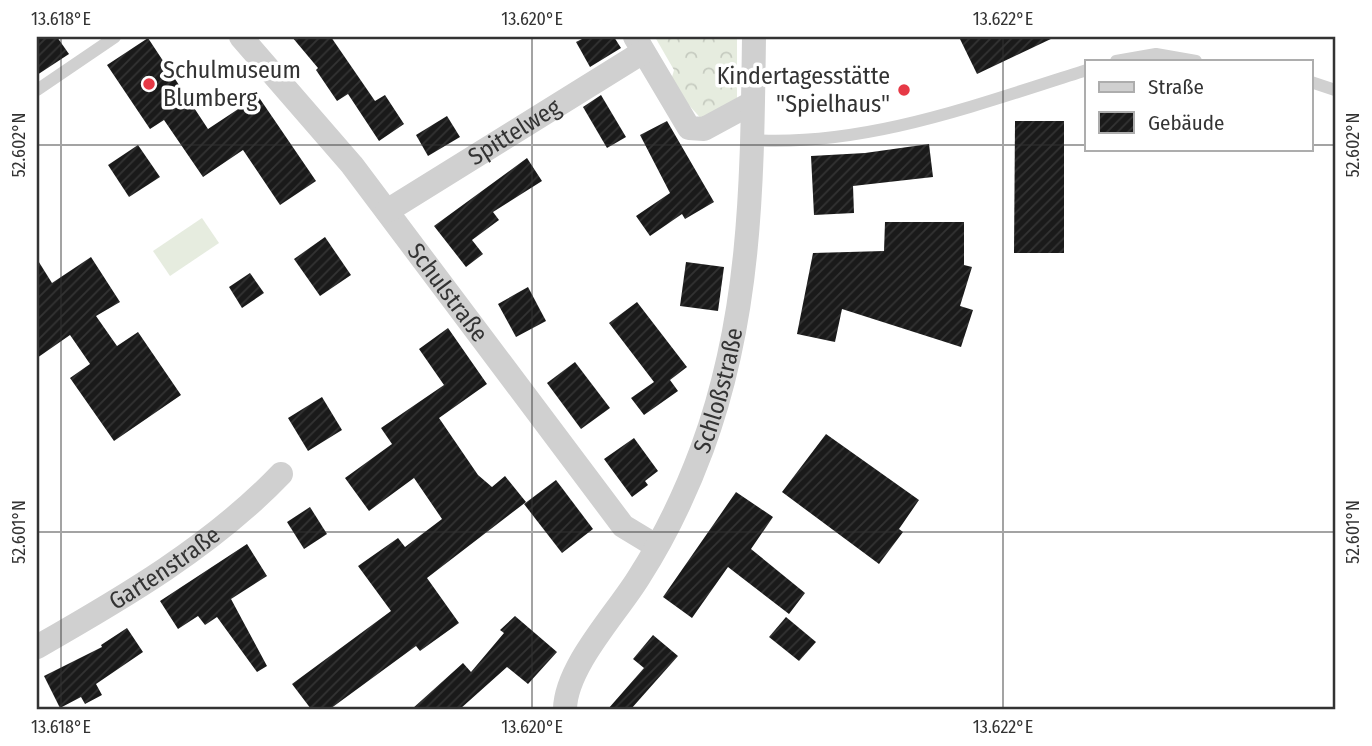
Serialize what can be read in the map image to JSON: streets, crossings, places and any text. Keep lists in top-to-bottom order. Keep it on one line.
{"streets":{"street":["Spittelweg","Schulstraße","Schloßstraße","Gartenstraße"]},"crossings":[["Spittelweg","Schulstraße"],["Schulstraße","Schloßstraße"]],"places":["Schulmuseum Blumberg","Kindertagesstätte \"Spielhaus\""],"legend":["Straße","Gebäude"],"coordinates":["13.618°E","13.620°E","13.622°E","52.602°N","52.601°N"]}
